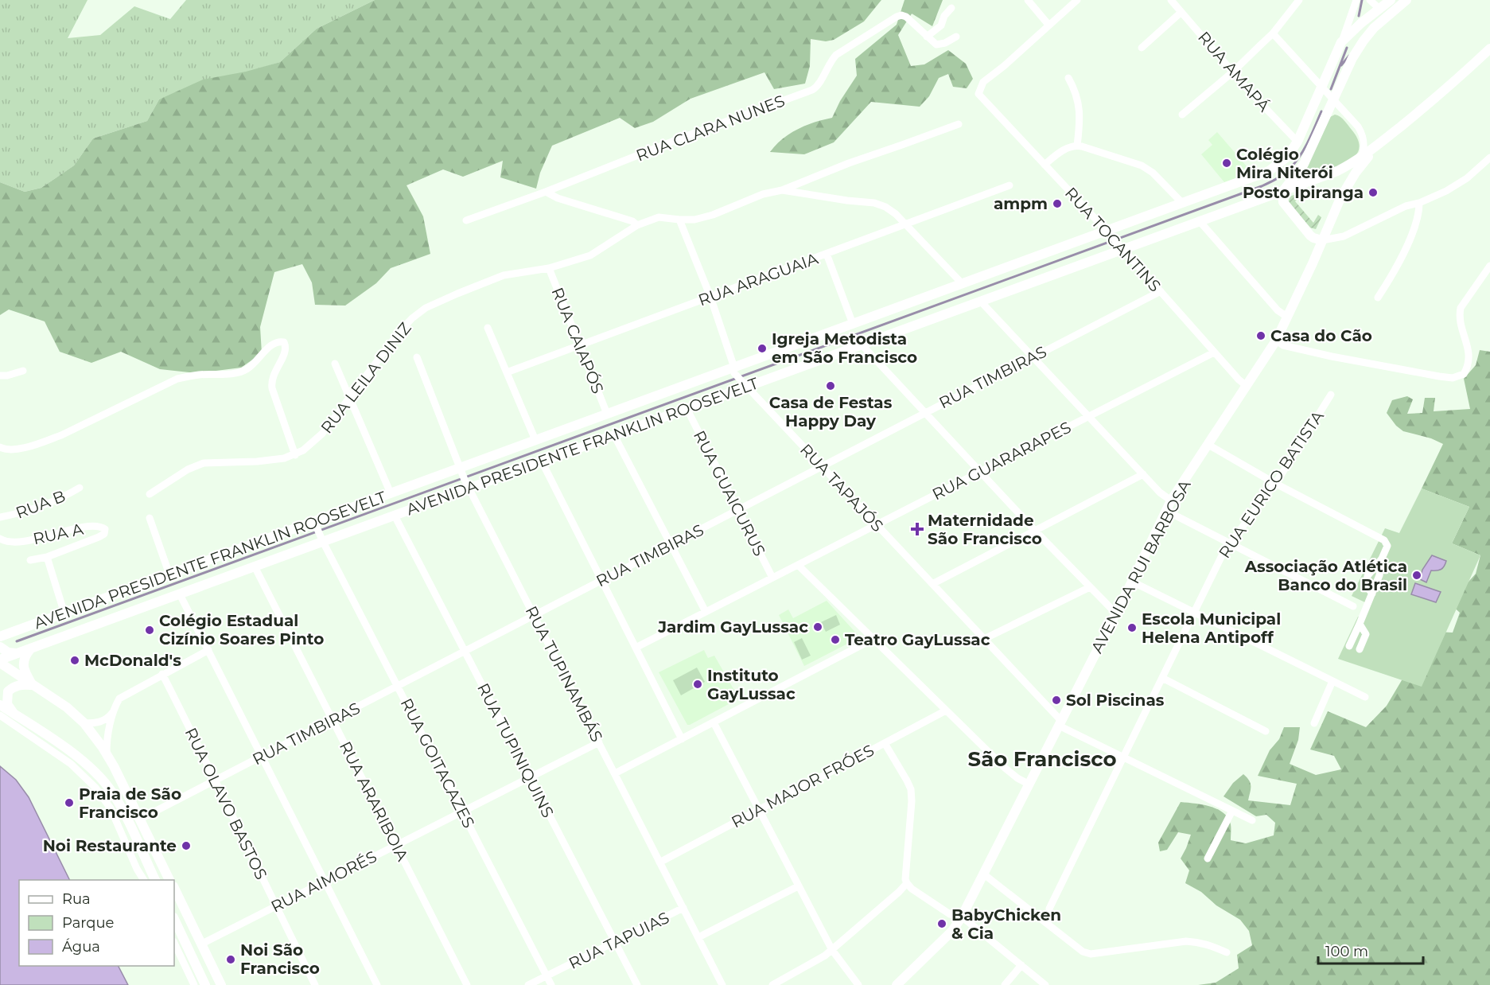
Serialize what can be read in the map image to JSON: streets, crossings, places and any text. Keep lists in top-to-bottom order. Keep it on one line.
{"streets":{"main road":["AVENIDA PRESIDENTE FRANKLIN ROOSEVELT","AVENIDA RUI BARBOSA"],"street":["RUA AMAPÁ","RUA CLARA NUNES","RUA TOCANTINS","RUA ARAGUAIA","RUA CAIAPÓS","RUA TIMBIRAS","RUA LEILA DINIZ","RUA GUARARAPES","RUA EURICO BATISTA","RUA TAPAJÓS","RUA GUAICURUS","RUA B","RUA A","RUA TUPINAMBÁS","RUA TUPINIQUINS","RUA GOITACAZES","RUA MAJOR FRÓES","RUA ARARIBOIA","RUA OLAVO BASTOS","RUA AIMORÉS","RUA TAPUIAS"]},"crossings":[["RUA AMAPÁ","AVENIDA PRESIDENTE FRANKLIN ROOSEVELT"],["RUA TOCANTINS","RUA TIMBIRAS"],["RUA TOCANTINS","AVENIDA PRESIDENTE FRANKLIN ROOSEVELT"],["RUA TOCANTINS","RUA GUARARAPES"],["RUA TOCANTINS","AVENIDA RUI BARBOSA"],["RUA ARAGUAIA","RUA CAIAPÓS"],["RUA ARAGUAIA","RUA TAPAJÓS"],["RUA CAIAPÓS","RUA LEILA DINIZ"],["RUA CAIAPÓS","AVENIDA PRESIDENTE FRANKLIN ROOSEVELT"],["RUA TIMBIRAS","RUA TAPAJÓS"],["RUA TIMBIRAS","RUA GUAICURUS"],["RUA TIMBIRAS","RUA TUPINAMBÁS"],["RUA TIMBIRAS","RUA TUPINIQUINS"],["RUA TIMBIRAS","RUA GOITACAZES"],["RUA TIMBIRAS","RUA ARARIBOIA"],["RUA TIMBIRAS","RUA OLAVO BASTOS"],["RUA LEILA DINIZ","RUA TAPAJÓS"],["AVENIDA PRESIDENTE FRANKLIN ROOSEVELT","RUA TAPAJÓS"],["AVENIDA PRESIDENTE FRANKLIN ROOSEVELT","RUA GUAICURUS"],["AVENIDA PRESIDENTE FRANKLIN ROOSEVELT","AVENIDA RUI BARBOSA"],["AVENIDA PRESIDENTE FRANKLIN ROOSEVELT","RUA TUPINAMBÁS"],["AVENIDA PRESIDENTE FRANKLIN ROOSEVELT","RUA TUPINIQUINS"],["AVENIDA PRESIDENTE FRANKLIN ROOSEVELT","RUA GOITACAZES"],["AVENIDA PRESIDENTE FRANKLIN ROOSEVELT","RUA ARARIBOIA"],["RUA GUARARAPES","RUA TAPAJÓS"],["RUA GUARARAPES","RUA GUAICURUS"],["RUA TAPAJÓS","AVENIDA RUI BARBOSA"],["RUA TUPINAMBÁS","RUA MAJOR FRÓES"],["RUA TUPINAMBÁS","RUA AIMORÉS"],["RUA TUPINAMBÁS","RUA TAPUIAS"],["RUA TUPINIQUINS","RUA AIMORÉS"],["RUA TUPINIQUINS","RUA TAPUIAS"],["RUA GOITACAZES","RUA AIMORÉS"],["RUA GOITACAZES","RUA TAPUIAS"],["RUA ARARIBOIA","RUA AIMORÉS"],["RUA OLAVO BASTOS","RUA AIMORÉS"]],"districts":["São Francisco"],"places":{"other":["Colégio Mira Niterói","Posto Ipiranga","ampm","Casa do Cão","Igreja Metodista em São Francisco","Casa de Festas Happy Day","Associação Atlética Banco do Brasil","Jardim GayLussac","Escola Municipal Helena Antipoff","Colégio Estadual Cizínio Soares Pinto","Teatro GayLussac","McDonald's","Instituto GayLussac","Sol Piscinas","Praia de São Francisco","Noi Restaurante","BabyChicken & Cia","Noi São Francisco"],"health":["Maternidade São Francisco"]},"legend":["Rua","Parque","Água"],"scale_bar":"100 m"}
